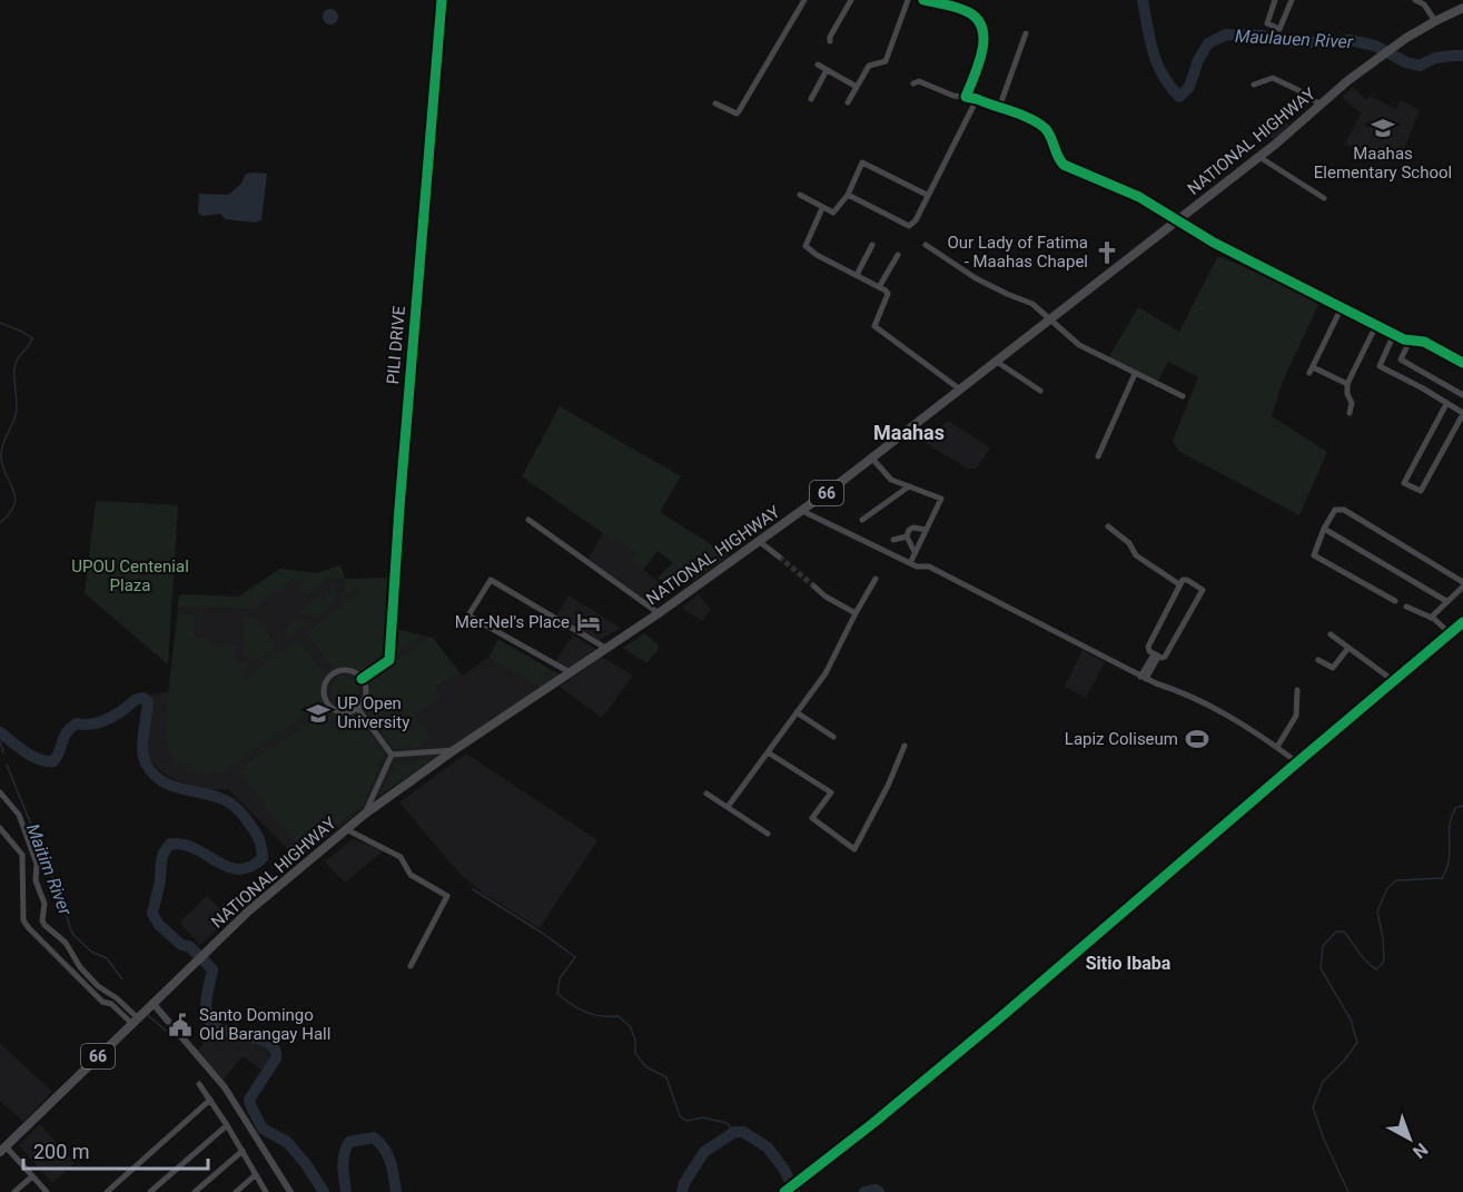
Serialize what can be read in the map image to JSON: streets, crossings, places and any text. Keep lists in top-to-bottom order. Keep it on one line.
{"streets":{"main road":["NATIONAL HIGHWAY","66"],"street":["PILI DRIVE"]},"districts":["Maahas","Sitio Ibaba"],"water":["Maulauen River","Maitim River"],"parks":["UPOU Centenial Plaza"],"places":{"school or university":["Maahas Elementary School","UP Open University"],"church":["Our Lady of Fatima - Maahas Chapel"],"hotel":["Mer-Nel's Place"],"sports":["Lapiz Coliseum"],"public building":["Santo Domingo Old Barangay Hall"]},"scale_bar":"200 m","north":"bottom right"}
